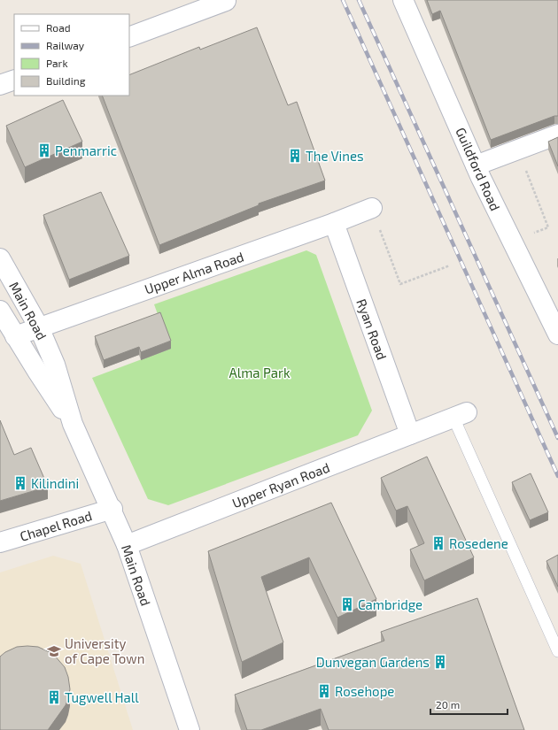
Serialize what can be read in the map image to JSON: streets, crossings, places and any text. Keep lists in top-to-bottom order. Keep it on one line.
{"streets":{"street":["Guildford Road","Upper Alma Road","Main Road","Ryan Road","Upper Ryan Road","Chapel Road"]},"crossings":[["Upper Alma Road","Main Road"],["Upper Alma Road","Ryan Road"],["Main Road","Upper Ryan Road"],["Main Road","Chapel Road"],["Ryan Road","Upper Ryan Road"]],"parks":["Alma Park"],"places":{"building":["Penmarric","The Vines","Kilindini","Rosedene","Cambridge","Dunvegan Gardens","Rosehope","Tugwell Hall"],"school or university":["University of Cape Town"]},"legend":["Road","Railway","Park","Building"],"scale_bar":"20 m"}
